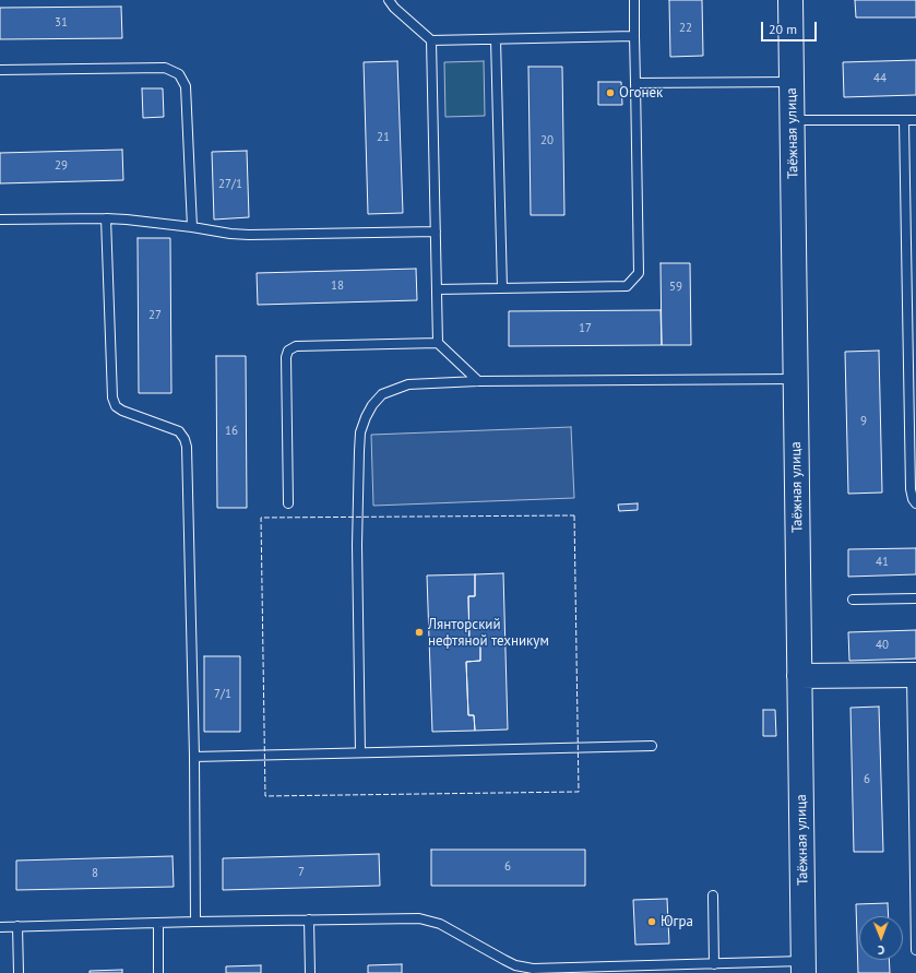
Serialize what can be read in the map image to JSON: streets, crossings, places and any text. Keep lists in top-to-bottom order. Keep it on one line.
{"streets":{"street":["Таёжная улица"]},"places":["Огонек","Лянторский нефтяной техникум","Югра"],"house_numbers":["31","22","44","21","20","29","27/1","18","59","27","17","9","16","41","40","7/1","6","6","7","8"],"scale_bar":"20 m","north":"bottom"}
